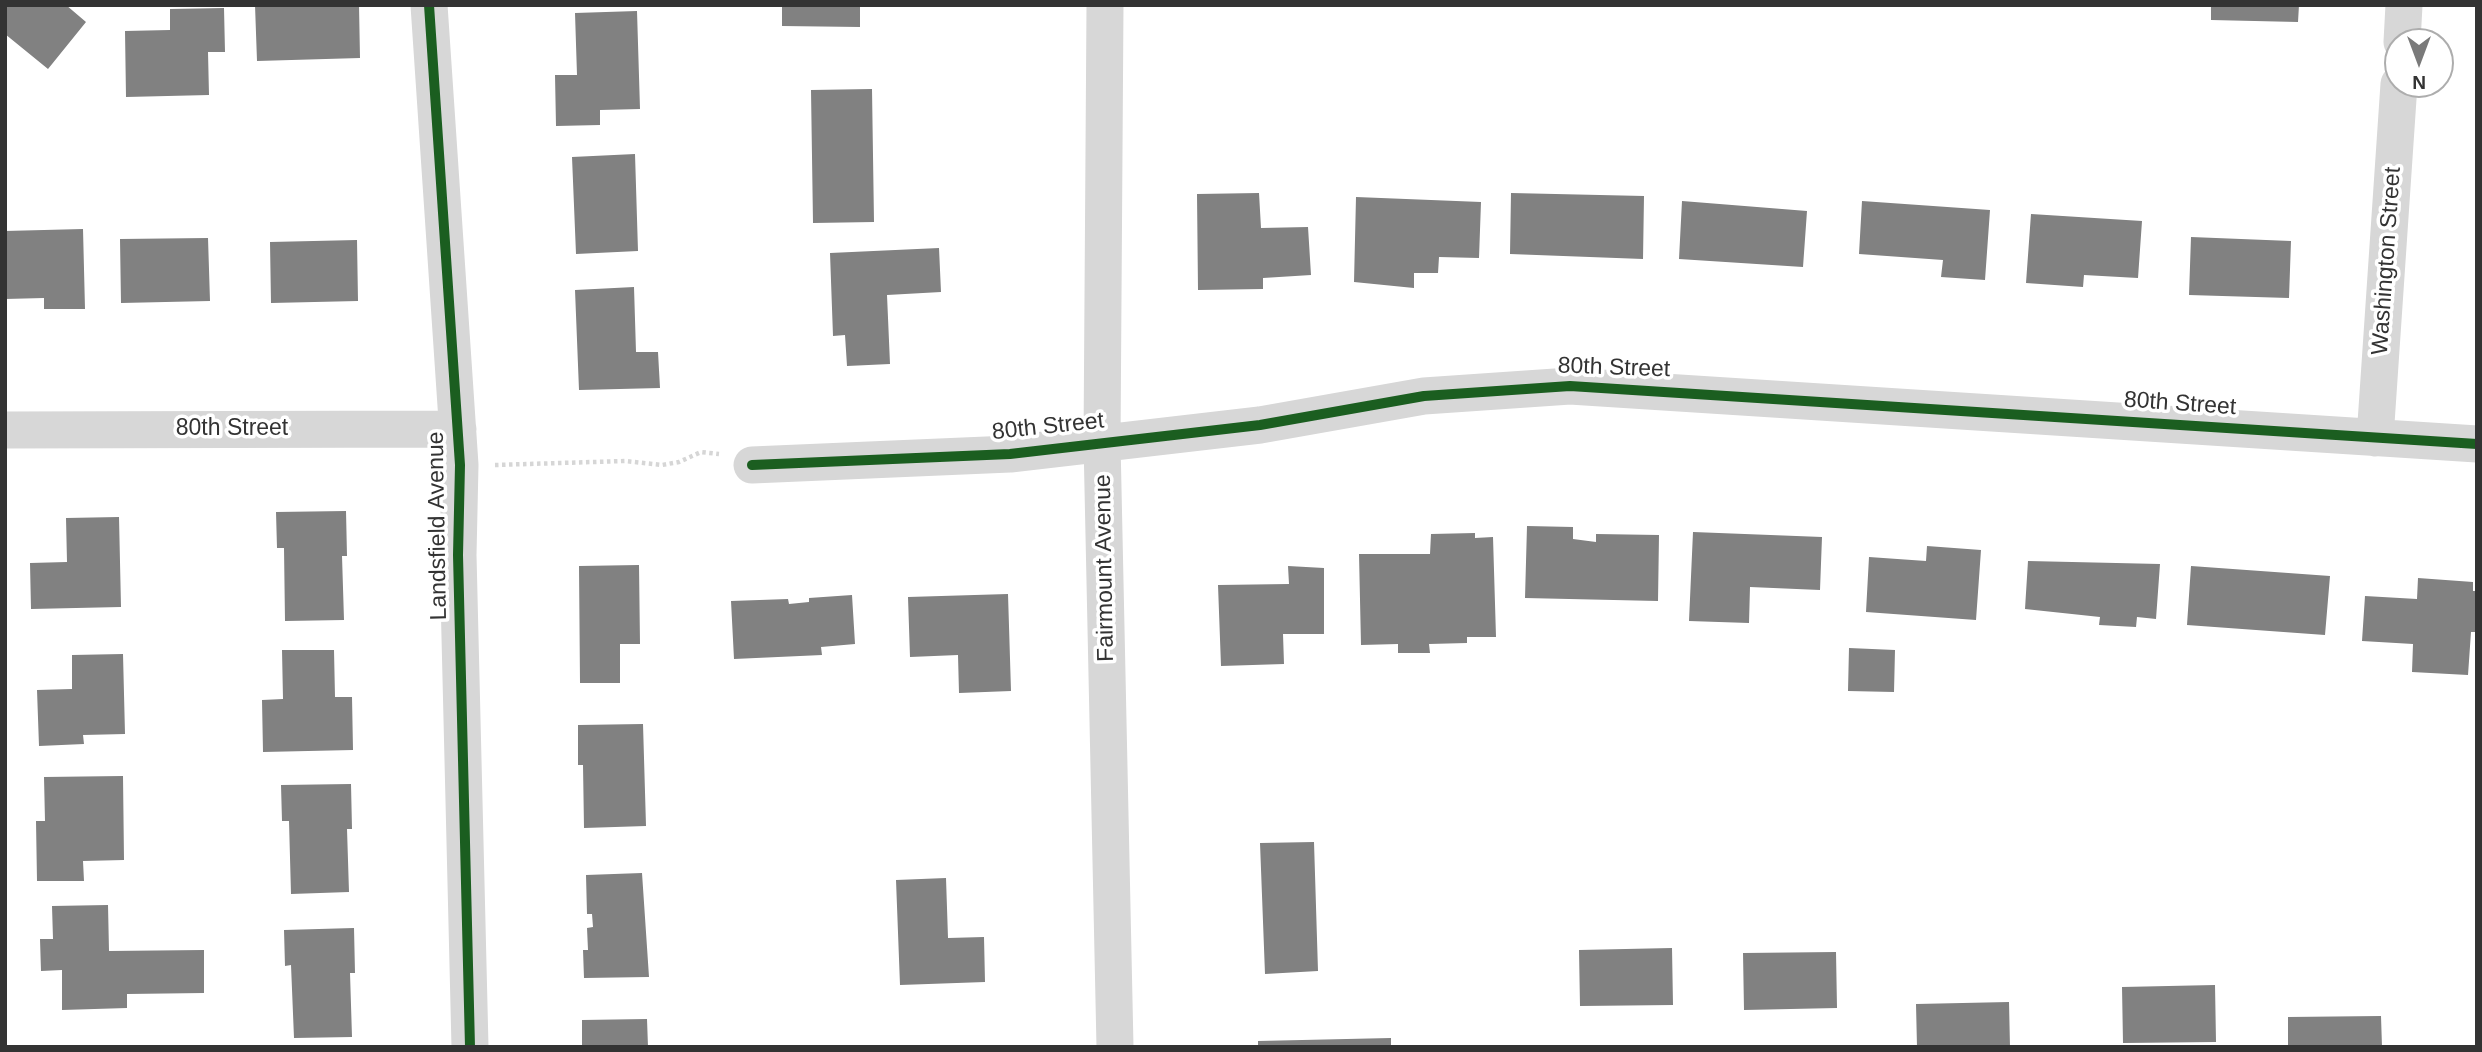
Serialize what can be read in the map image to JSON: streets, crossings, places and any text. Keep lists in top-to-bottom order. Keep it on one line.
{"streets":{"street":["Washington Street","80th Street","Landsfield Avenue","Fairmount Avenue"]},"crossings":[["Washington Street","80th Street"],["80th Street","Landsfield Avenue"],["80th Street","Fairmount Avenue"]],"north":"bottom"}
